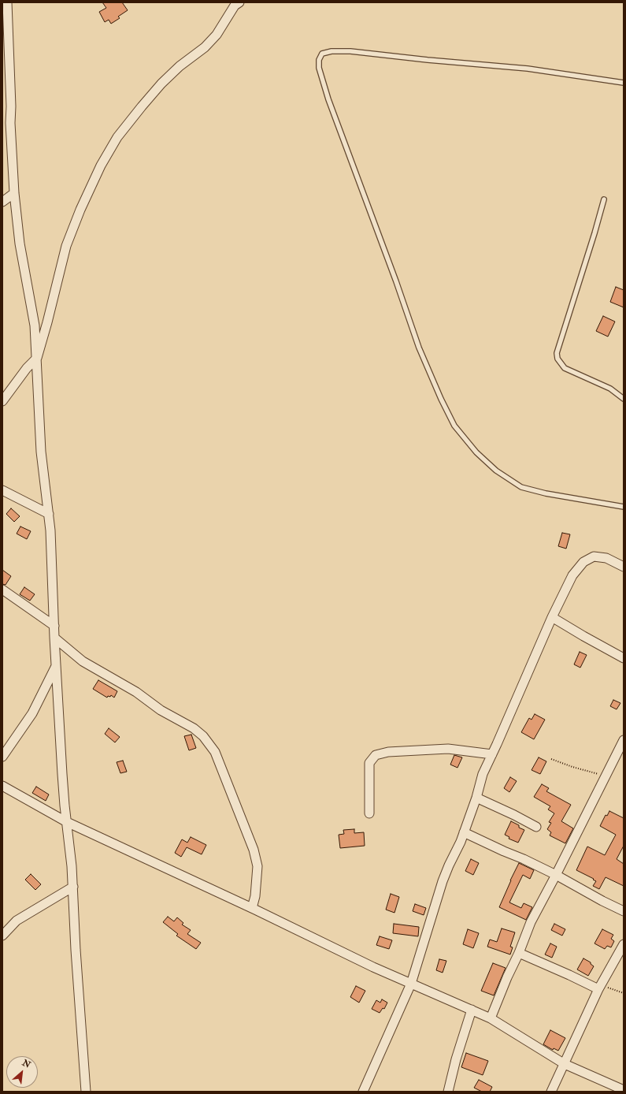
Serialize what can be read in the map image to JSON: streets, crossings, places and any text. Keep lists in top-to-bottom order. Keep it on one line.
{"north":"top right"}
